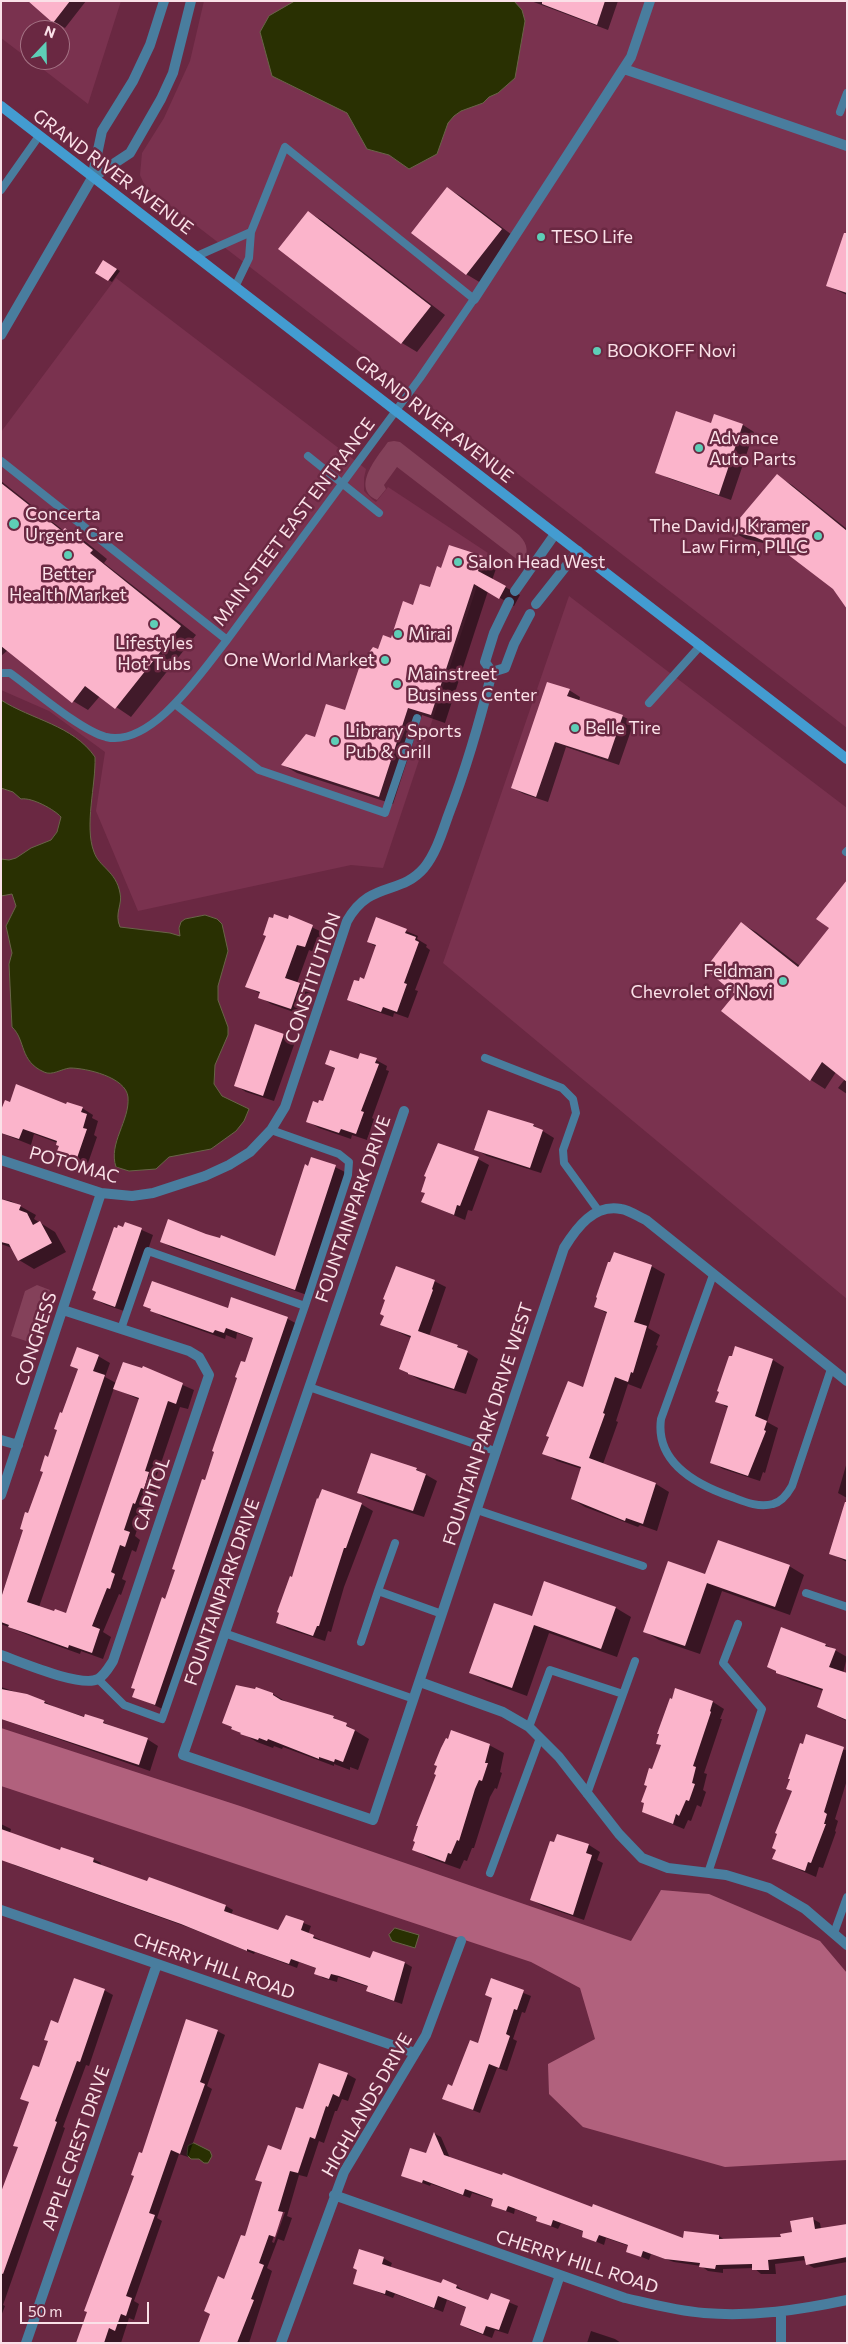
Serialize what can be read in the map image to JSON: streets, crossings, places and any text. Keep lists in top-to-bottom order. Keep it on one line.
{"streets":{"main road":["GRAND RIVER AVENUE"],"street":["CONSTITUTION","POTOMAC","FOUNTAINPARK DRIVE","CONGRESS","FOUNTAIN PARK DRIVE WEST","CAPITOL","CHERRY HILL ROAD","HIGHLANDS DRIVE","APPLE CREST DRIVE"],"lane":["MAIN STEET EAST ENTRANCE"]},"crossings":[["GRAND RIVER AVENUE","MAIN STEET EAST ENTRANCE"],["CONSTITUTION","POTOMAC"],["POTOMAC","CONGRESS"],["FOUNTAINPARK DRIVE","FOUNTAIN PARK DRIVE WEST"],["CONGRESS","CAPITOL"],["CHERRY HILL ROAD","HIGHLANDS DRIVE"],["CHERRY HILL ROAD","APPLE CREST DRIVE"]],"places":["TESO Life","BOOKOFF Novi","Advance Auto Parts","Concerta Urgent Care","The David J. Kramer Law Firm, PLLC","Better Health Market","Salon Head West","Lifestyles Hot Tubs","Mirai","One World Market","Mainstreet Business Center","Belle Tire","Library Sports Pub & Grill","Feldman Chevrolet of Novi"],"scale_bar":"50 m","north":"top"}
